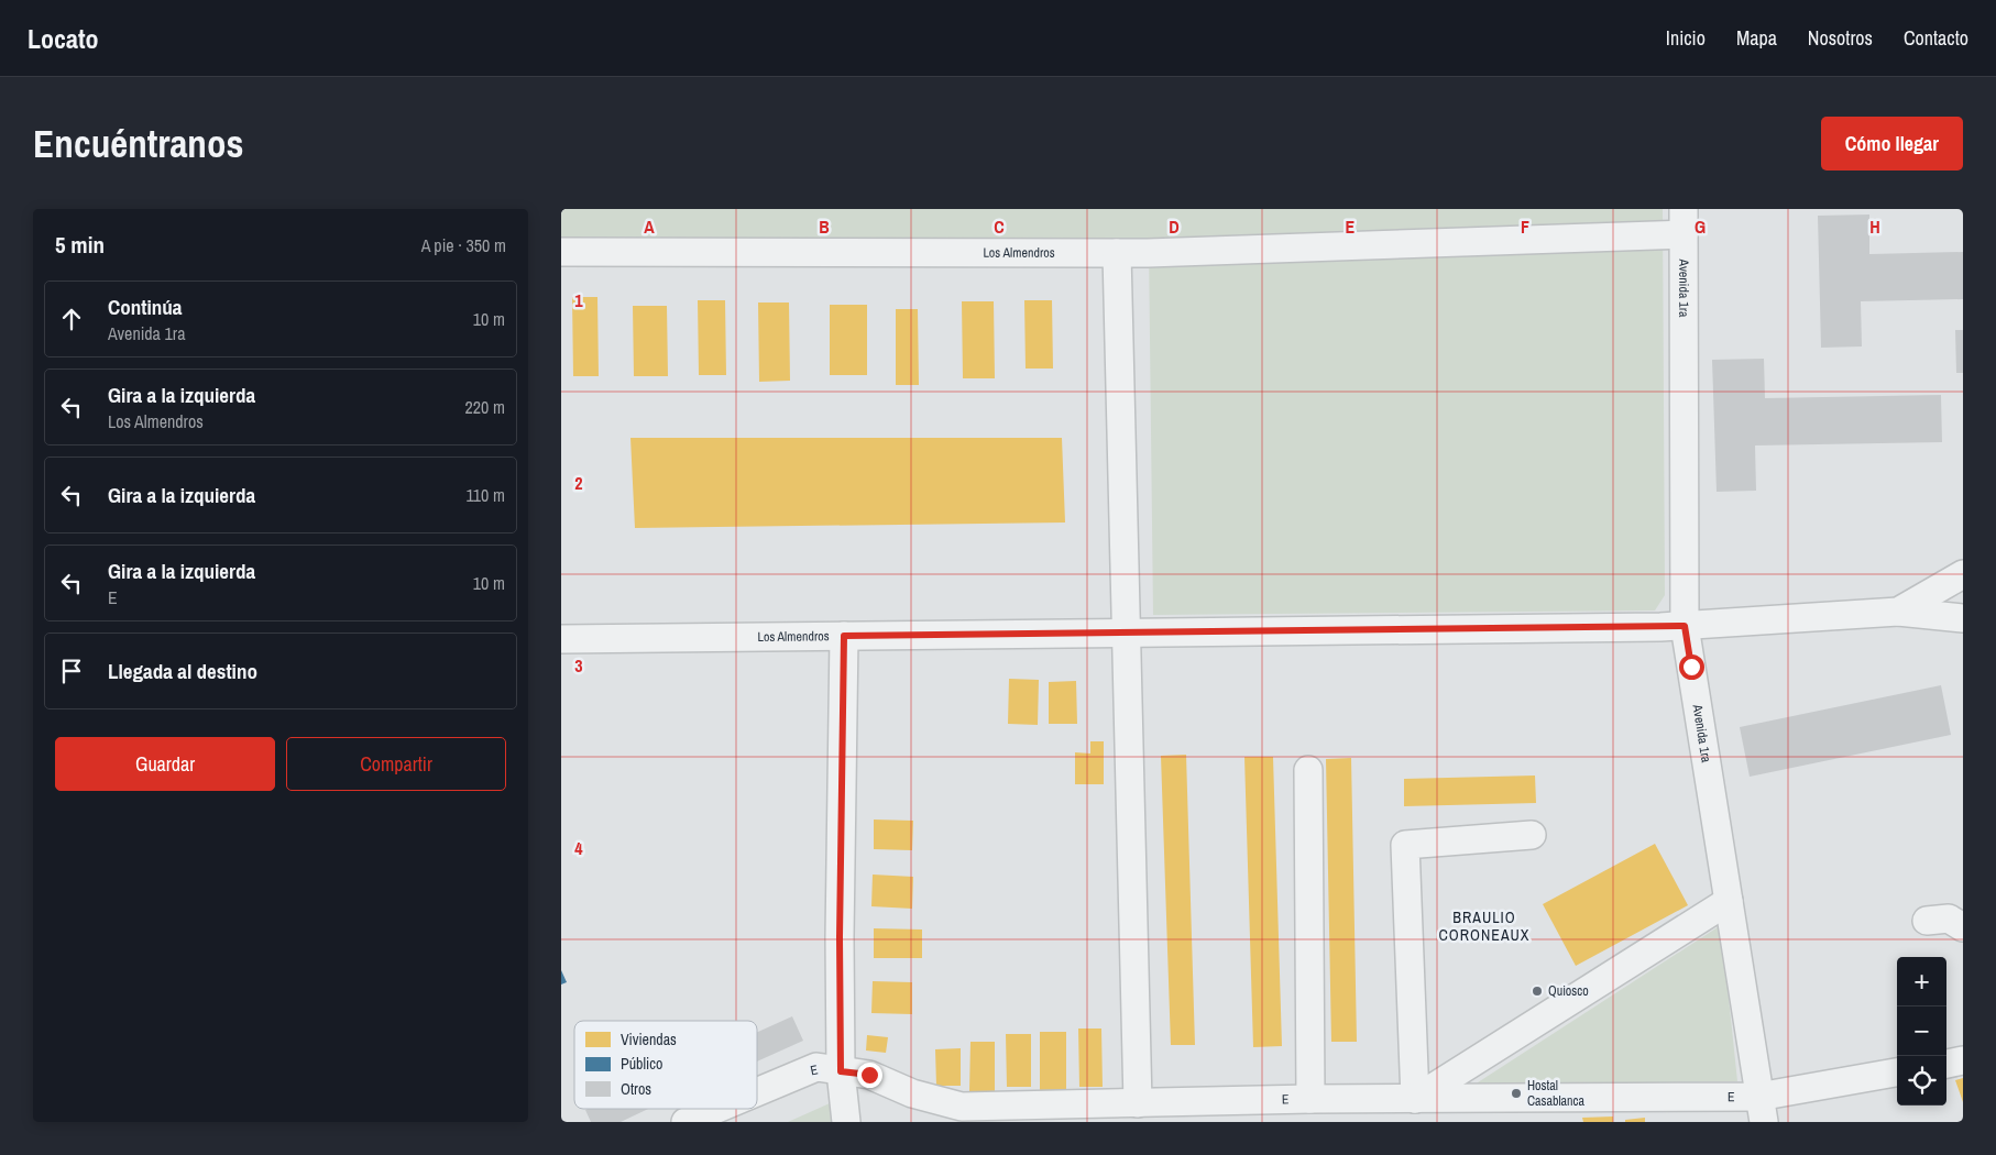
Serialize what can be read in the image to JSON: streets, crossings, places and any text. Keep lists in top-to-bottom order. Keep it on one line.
{"streets":{"street":["Los Almendros","Avenida 1ra","E"]},"crossings":[["Los Almendros","Avenida 1ra"],["Avenida 1ra","E"]],"districts":["BRAULIO CORONEAUX"],"places":["Quiosco","Hostal Casablanca"],"legend":["Viviendas","Público","Otros"],"page":{"header":"Locato","nav":["Inicio","Mapa","Nosotros","Contacto"],"buttons":["Cómo llegar",["Guardar","Compartir"]],"title":"Encuéntranos","heading":["5 min","A pie · 350 m"],"list":[["Continúa","Avenida 1ra","10 m"],["Gira a la izquierda","Los Almendros","220 m"],["Gira a la izquierda","110 m"],["Gira a la izquierda","E","10 m"],"Llegada al destino"],"map_buttons":["+","−"]},"grid":{"columns":["A","B","C","D","E","F","G","H"],"rows":["1","2","3","4"]}}
